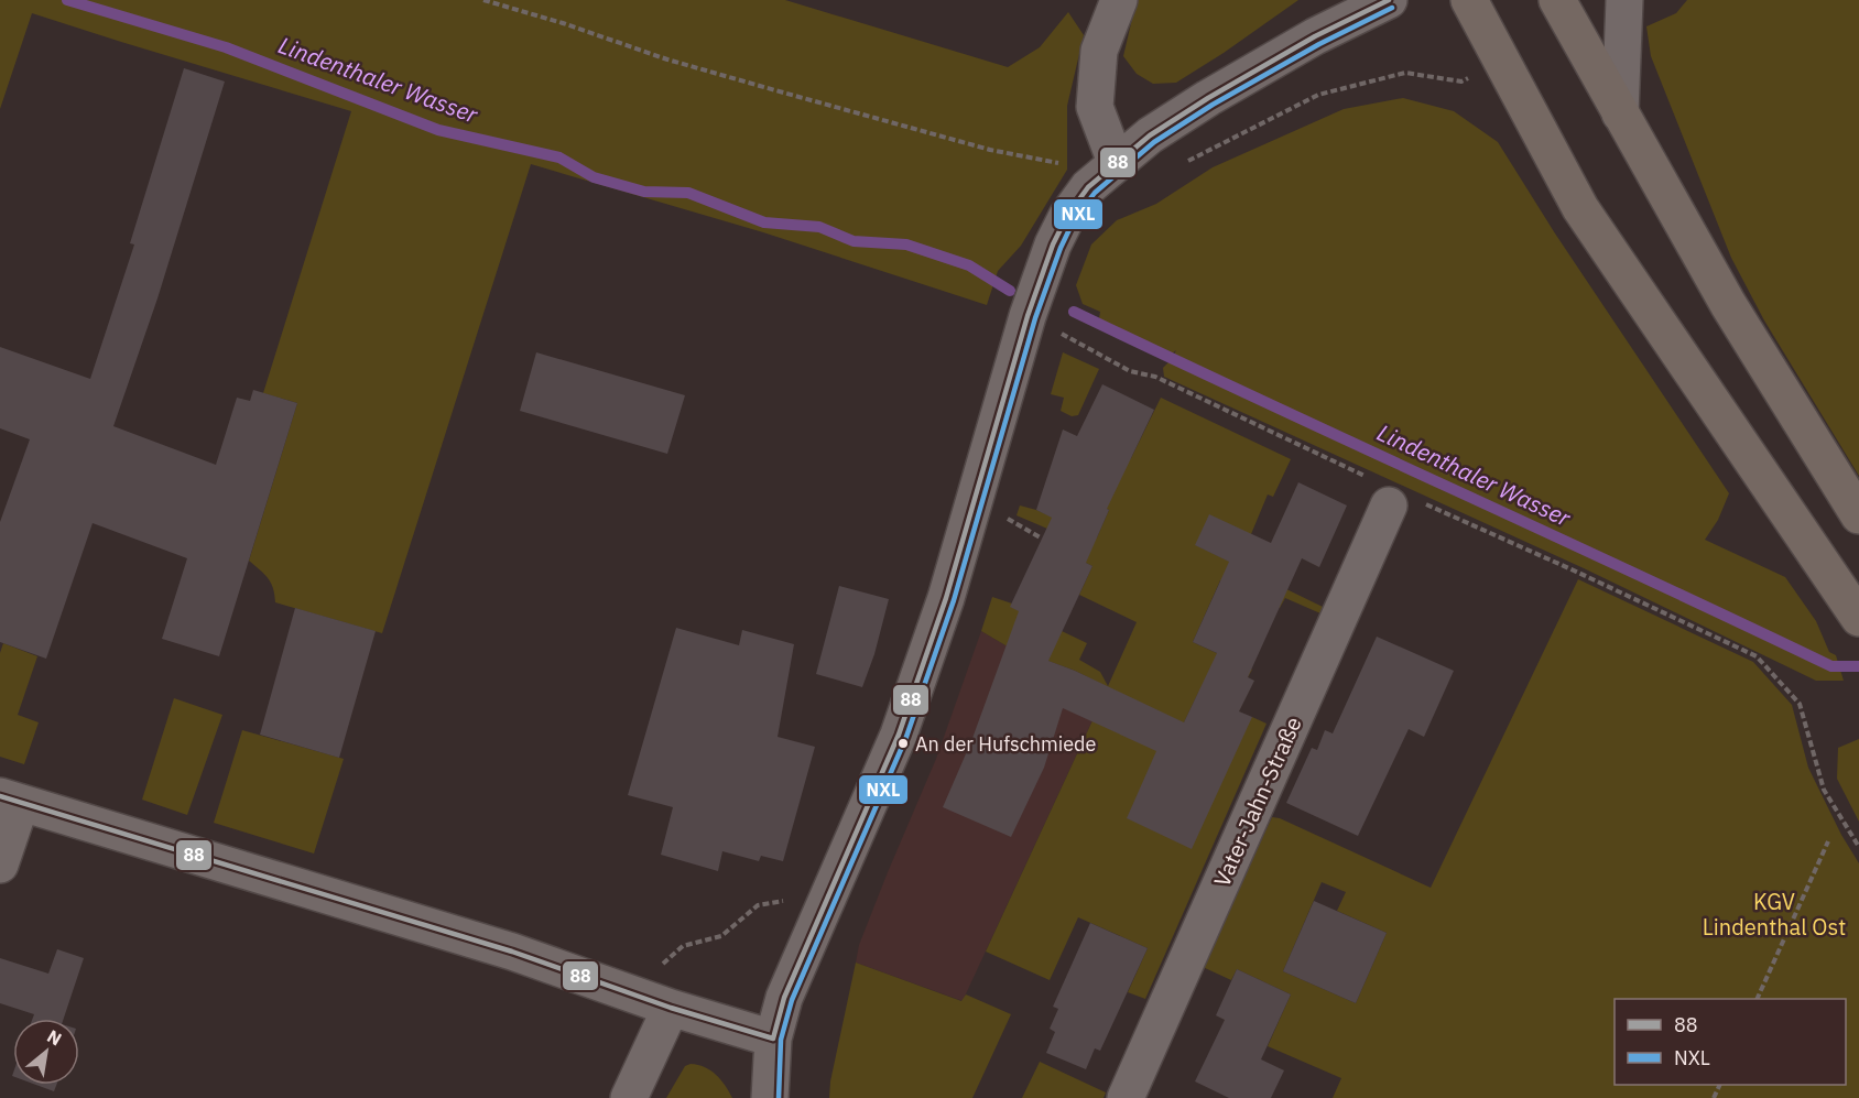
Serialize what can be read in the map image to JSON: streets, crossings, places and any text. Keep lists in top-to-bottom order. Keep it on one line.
{"streets":{"street":["Vater-Jahn-Straße"]},"water":["Lindenthaler Wasser"],"parks":["KGV Lindenthal Ost"],"places":["An der Hufschmiede"],"lines":["transit line 88","transit line NXL"],"legend":["88","NXL"],"north":"top right"}
